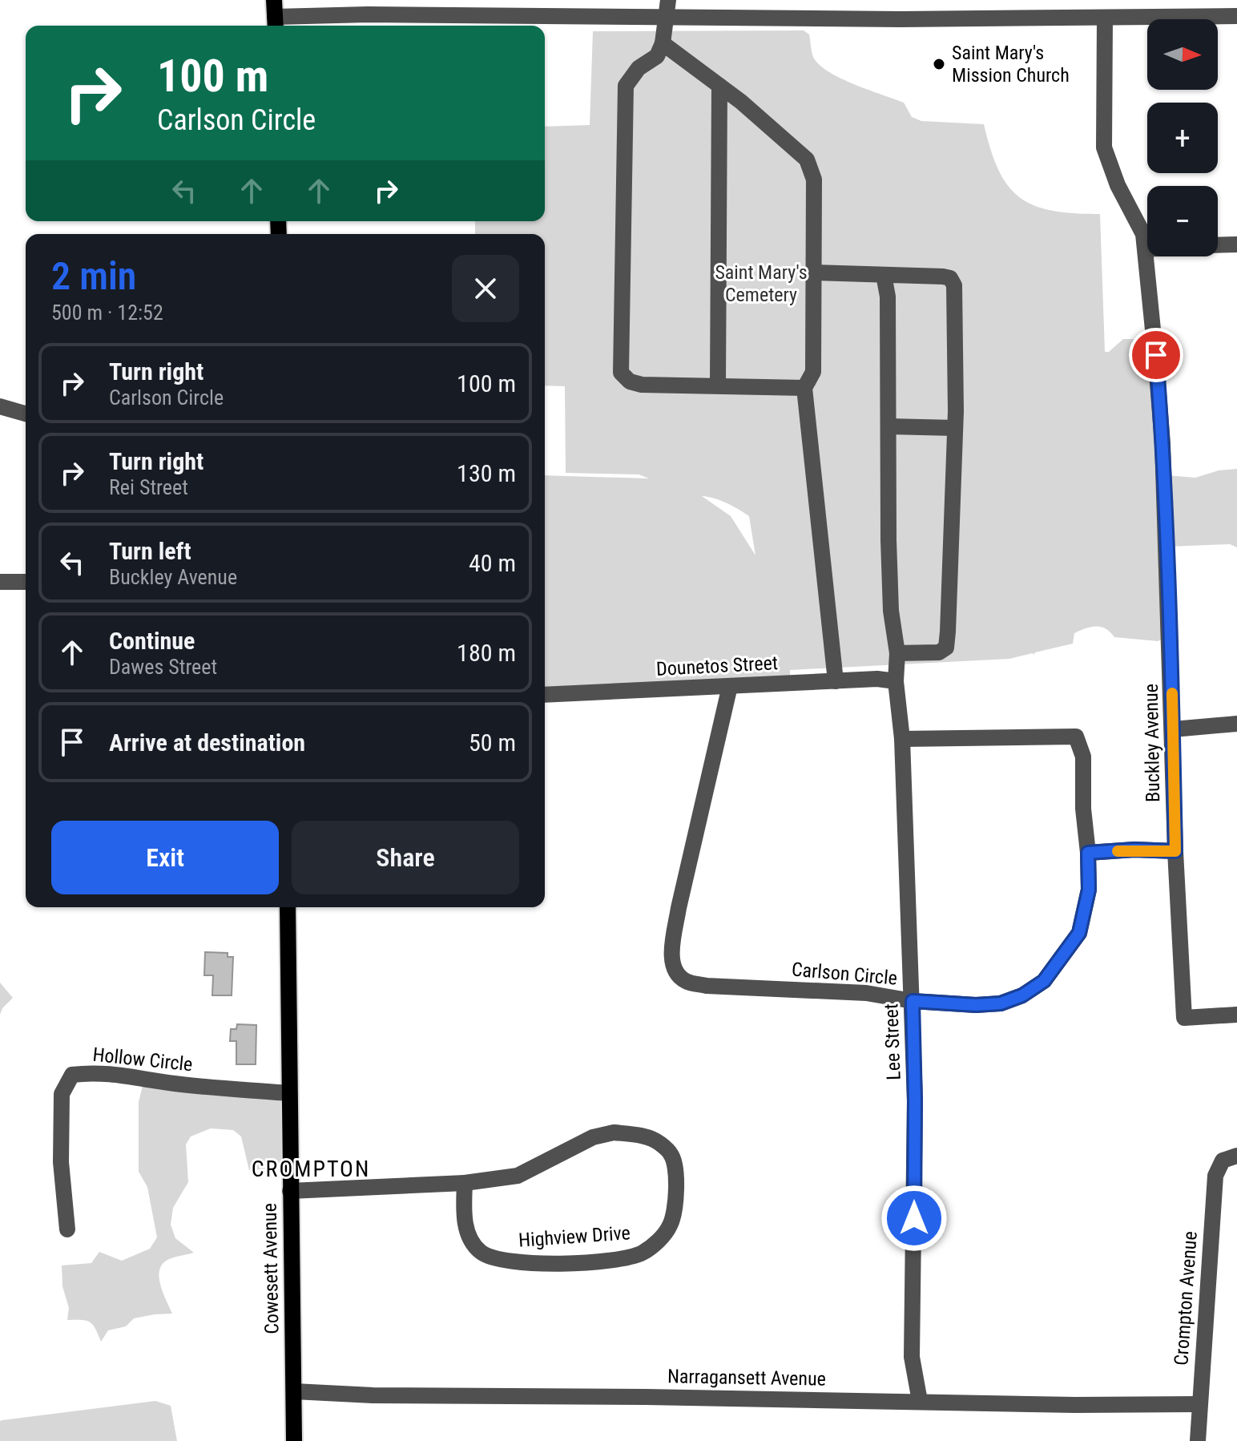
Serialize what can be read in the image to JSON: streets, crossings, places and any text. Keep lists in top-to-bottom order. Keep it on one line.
{"streets":{"main road":["Cowesett Avenue"],"street":["Dounetos Street","Buckley Avenue","Carlson Circle","Lee Street","Hollow Circle","Highview Drive","Crompton Avenue","Narragansett Avenue"]},"crossings":[["Dounetos Street","Carlson Circle"],["Dounetos Street","Lee Street"],["Carlson Circle","Lee Street"],["Lee Street","Narragansett Avenue"],["Hollow Circle","Cowesett Avenue"],["Highview Drive","Cowesett Avenue"],["Cowesett Avenue","Narragansett Avenue"],["Crompton Avenue","Narragansett Avenue"]],"districts":["CROMPTON"],"parks":["Saint Mary's Cemetery"],"places":["Saint Mary's Mission Church"],"north":"right","page":{"map_buttons":["+","−"],"turn":["100 m","Carlson Circle"],"heading":["2 min","500 m · 12:52"],"list":[{"name":"Turn right","note":"Carlson Circle","value":"100 m"},{"name":"Turn right","note":"Rei Street","value":"130 m"},{"name":"Turn left","note":"Buckley Avenue","value":"40 m"},{"name":"Continue","note":"Dawes Street","value":"180 m"},{"name":"Arrive at destination","value":"50 m"}],"buttons":["Exit","Share"]}}
